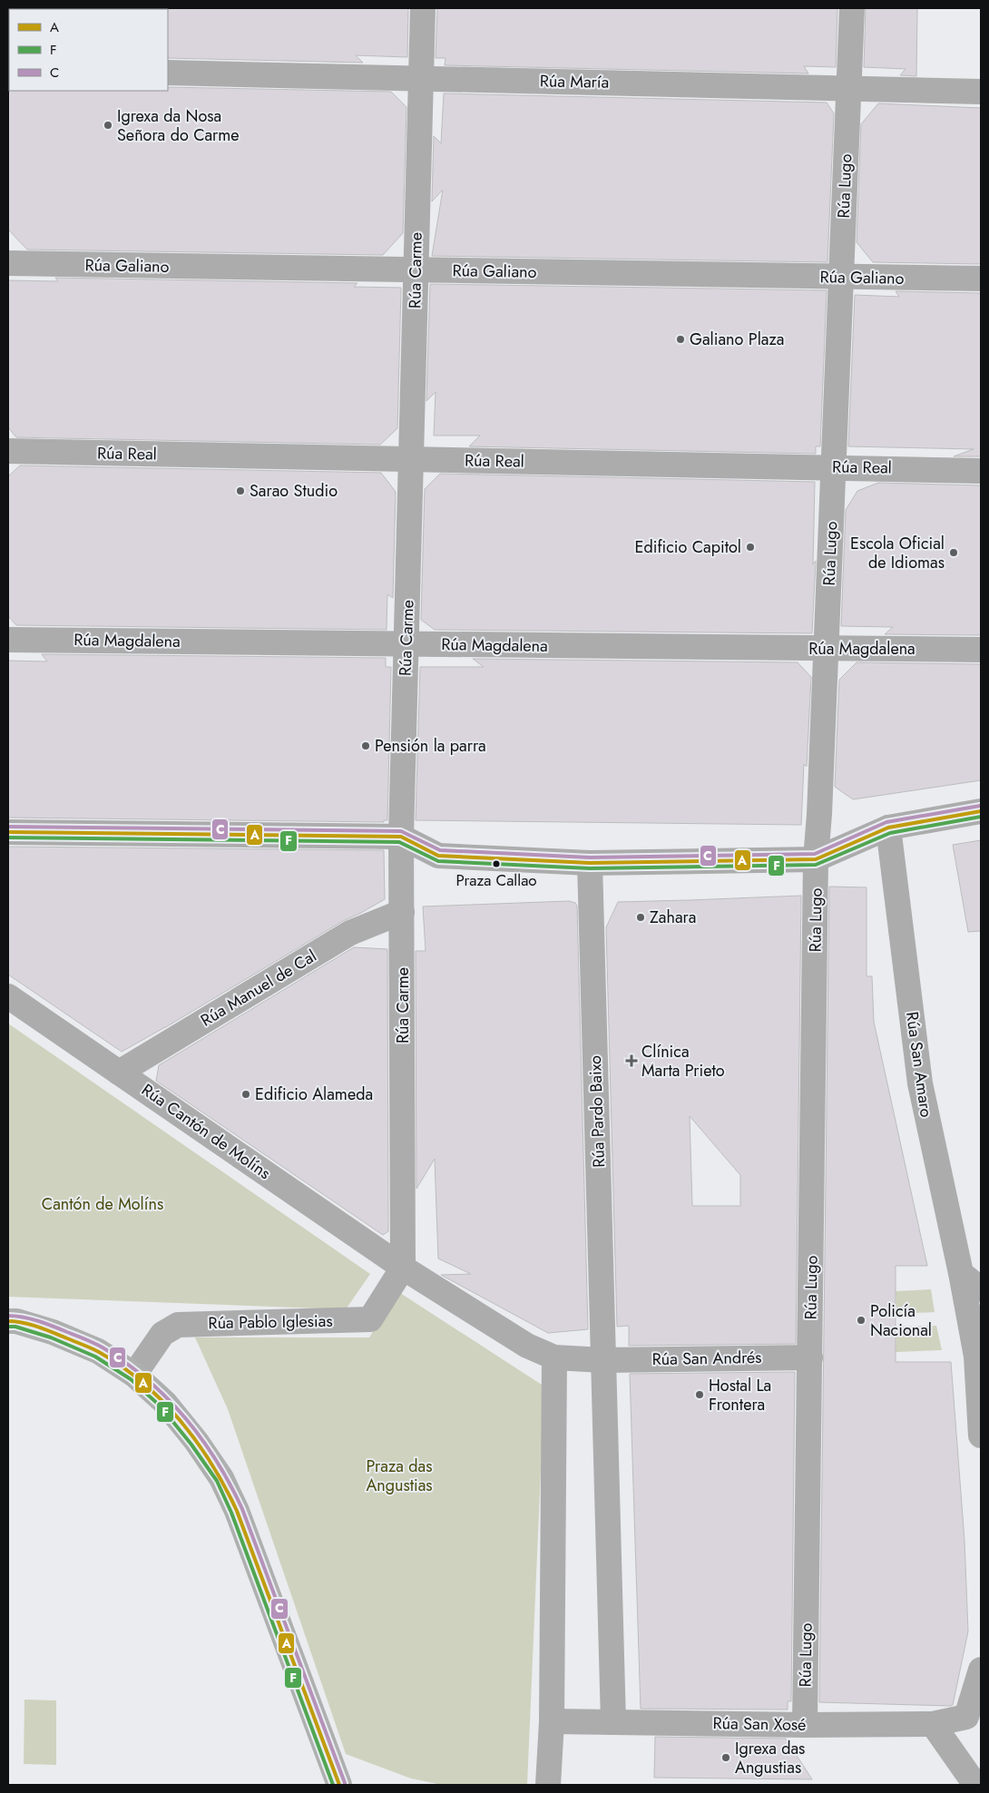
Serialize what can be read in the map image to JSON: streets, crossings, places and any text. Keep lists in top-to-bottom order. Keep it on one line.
{"streets":{"street":["Rúa María","Rúa Lugo","Rúa Galiano","Rúa Carme","Rúa Real","Rúa Magdalena","Rúa Manuel de Cal","Rúa San Amaro","Rúa Pardo Baixo","Rúa Cantón de Molíns","Rúa Pablo Iglesias","Rúa San Andrés","Rúa San Xosé"]},"crossings":[["Rúa María","Rúa Lugo"],["Rúa María","Rúa Carme"],["Rúa Lugo","Rúa Galiano"],["Rúa Lugo","Rúa Real"],["Rúa Lugo","Rúa Magdalena"],["Rúa Lugo","Rúa San Andrés"],["Rúa Lugo","Rúa San Xosé"],["Rúa Galiano","Rúa Carme"],["Rúa Carme","Rúa Real"],["Rúa Carme","Rúa Magdalena"],["Rúa Carme","Rúa Manuel de Cal"],["Rúa Carme","Rúa Cantón de Molíns"],["Rúa Carme","Rúa Pablo Iglesias"],["Rúa Manuel de Cal","Rúa Cantón de Molíns"],["Rúa Pardo Baixo","Rúa San Andrés"],["Rúa Cantón de Molíns","Rúa Pablo Iglesias"]],"parks":["Cantón de Molíns","Praza das Angustias"],"places":{"other":["Igrexa da Nosa Señora do Carme","Galiano Plaza","Sarao Studio","Edificio Capitol","Escola Oficial de Idiomas","Pensión la parra","Praza Callao","Zahara","Edificio Alameda","Policía Nacional","Hostal La Frontera","Igrexa das Angustias"],"health":["Clínica Marta Prieto"]},"lines":["transit line C","transit line A","transit line F"],"legend":["A","F","C"]}
